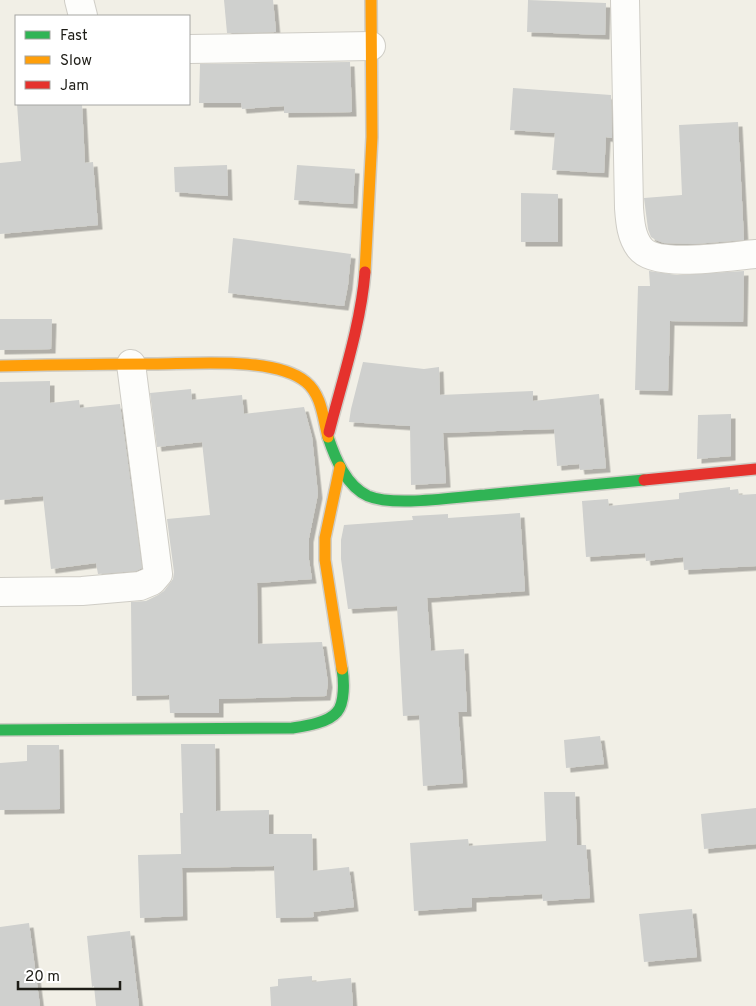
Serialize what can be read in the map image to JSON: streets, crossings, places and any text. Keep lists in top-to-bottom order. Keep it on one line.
{"legend":["Fast","Slow","Jam"],"scale_bar":"20 m"}
